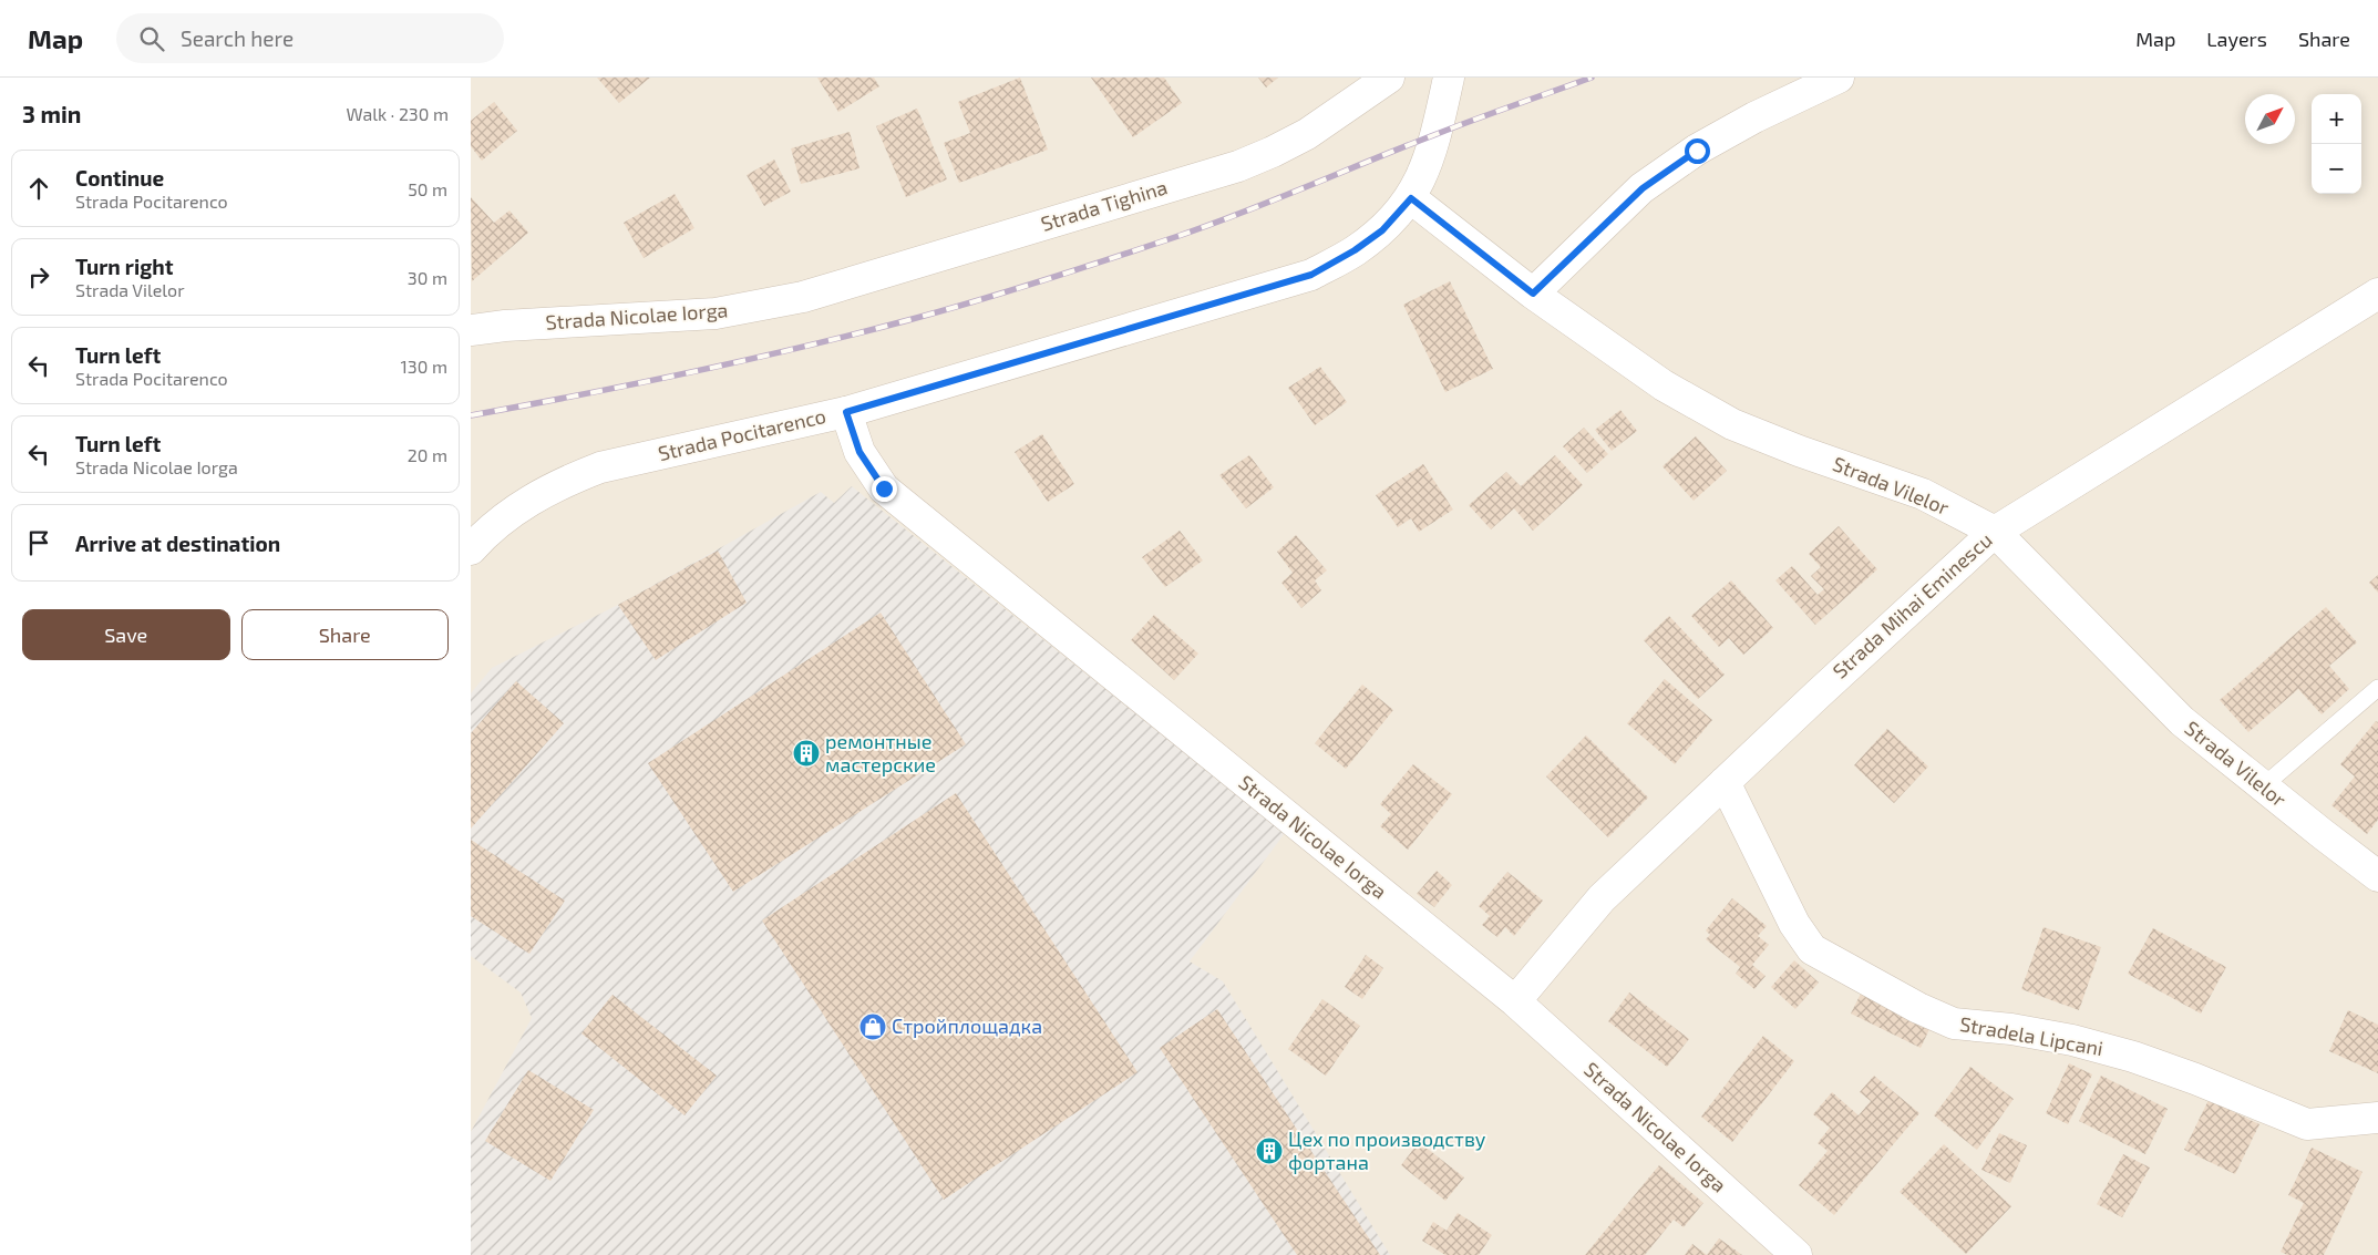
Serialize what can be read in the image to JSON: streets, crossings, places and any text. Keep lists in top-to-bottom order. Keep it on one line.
{"streets":{"street":["Strada Tighina","Strada Nicolae Iorga","Strada Pocitarenco","Strada Vilelor","Strada Mihai Eminescu","Stradela Lipcani"]},"crossings":[["Strada Tighina","Strada Nicolae Iorga"],["Strada Nicolae Iorga","Strada Pocitarenco"],["Strada Nicolae Iorga","Strada Mihai Eminescu"],["Strada Pocitarenco","Strada Vilelor"],["Strada Vilelor","Strada Mihai Eminescu"],["Strada Mihai Eminescu","Stradela Lipcani"]],"places":{"building":["ремонтные мастерские","Цех по производству фортана"],"shop":["Стройплощадка"]},"north":"top right","page":{"header":"Map","search":"Search here","nav":["Map","Layers","Share"],"heading":["3 min","Walk · 230 m"],"map_buttons":["+","−"],"list":[["Continue","Strada Pocitarenco","50 m"],["Turn right","Strada Vilelor","30 m"],["Turn left","Strada Pocitarenco","130 m"],["Turn left","Strada Nicolae Iorga","20 m"],"Arrive at destination"],"buttons":["Save","Share"]}}
